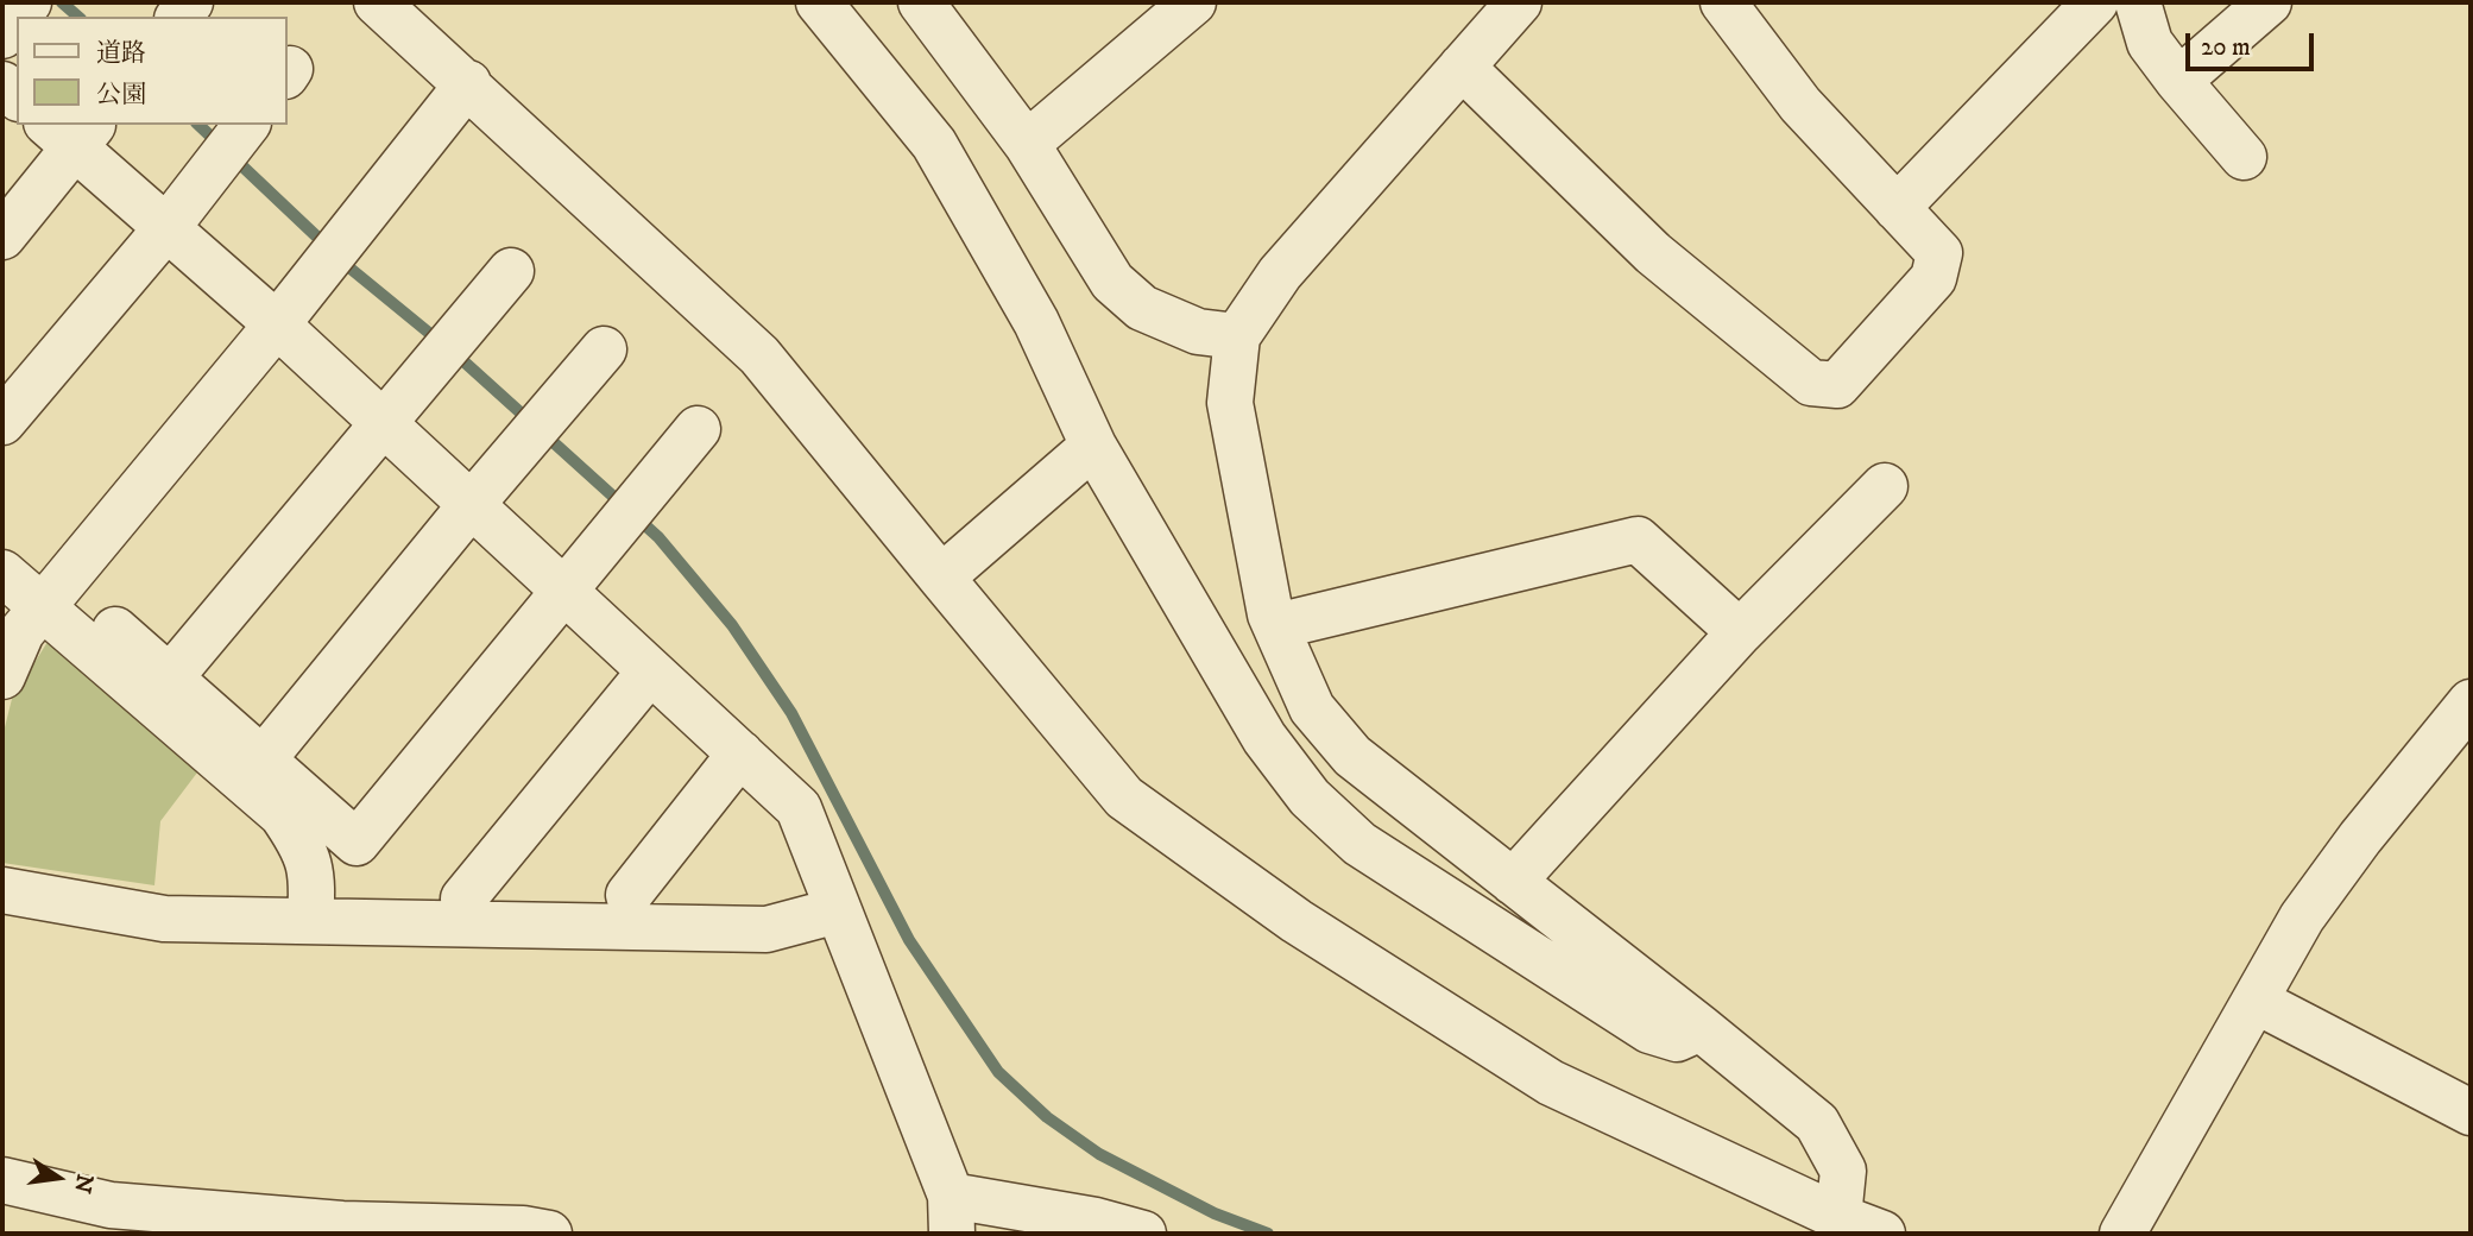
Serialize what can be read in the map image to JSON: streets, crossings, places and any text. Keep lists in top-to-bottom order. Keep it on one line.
{"legend":["道路","公園"],"scale_bar":"20 m","north":"right"}
